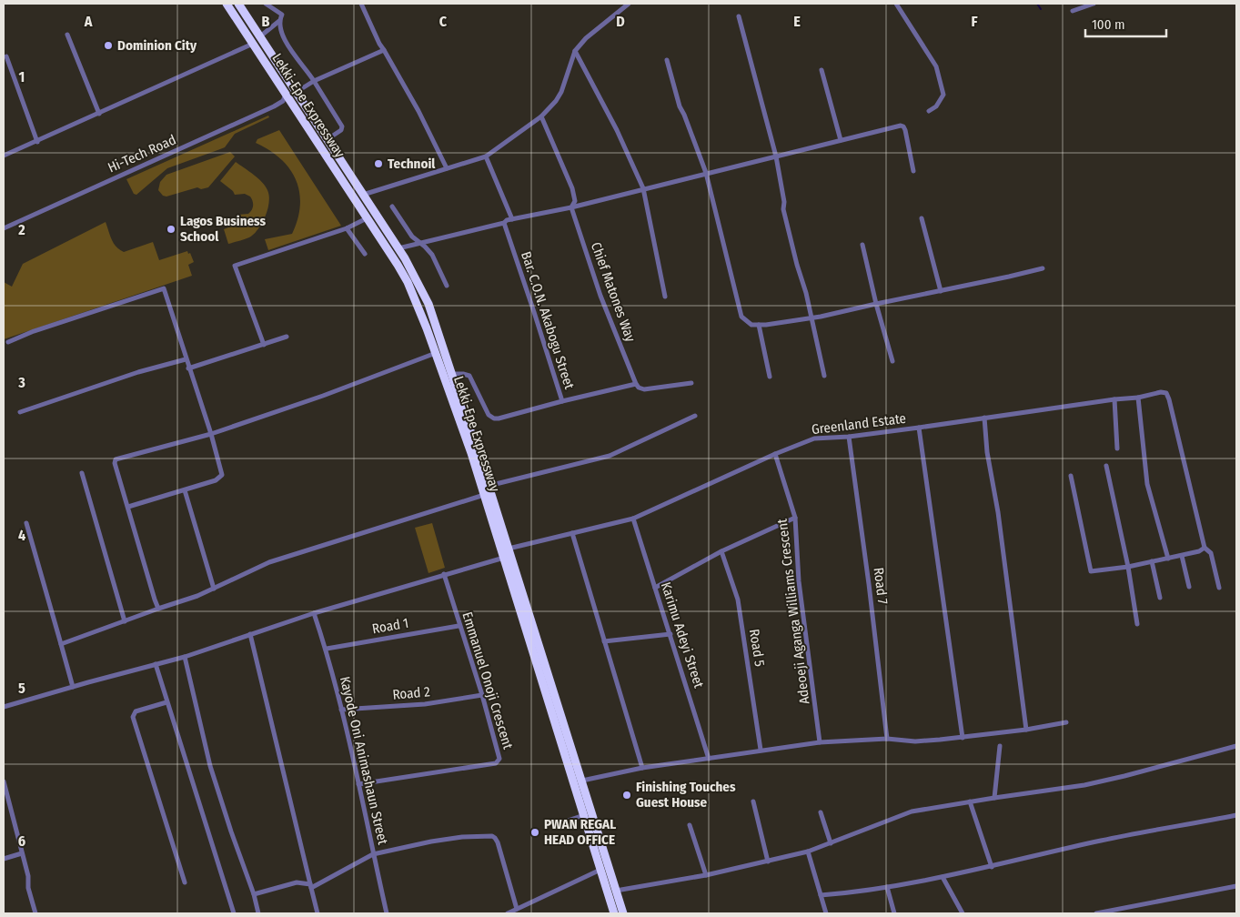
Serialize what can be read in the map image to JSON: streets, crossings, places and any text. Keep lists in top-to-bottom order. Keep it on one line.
{"streets":{"highway":["Lekki-Epe Expressway"],"street":["Hi-Tech Road","Chief Matones Way","Bar. C.O.N. Akabogu Street","Greenland Estate","Road 7","Adeoeji Aganga Williams Crescent","Road 1","Karimu Adeyi Street","Road 5","Emmanuel Onoji Crescent","Road 2","Kayode Oni Animashaun Street"]},"crossings":[["Lekki-Epe Expressway","Hi-Tech Road"],["Lekki-Epe Expressway","Greenland Estate"],["Chief Matones Way","Bar. C.O.N. Akabogu Street"],["Greenland Estate","Road 7"],["Greenland Estate","Adeoeji Aganga Williams Crescent"],["Greenland Estate","Karimu Adeyi Street"],["Road 1","Emmanuel Onoji Crescent"],["Road 1","Kayode Oni Animashaun Street"],["Emmanuel Onoji Crescent","Road 2"],["Emmanuel Onoji Crescent","Kayode Oni Animashaun Street"],["Road 2","Kayode Oni Animashaun Street"]],"places":["Dominion City","Technoil","Lagos Business School","Finishing Touches Guest House","PWAN REGAL HEAD OFFICE"],"scale_bar":"100 m","grid":{"columns":["A","B","C","D","E","F"],"rows":["1","2","3","4","5","6"]}}
